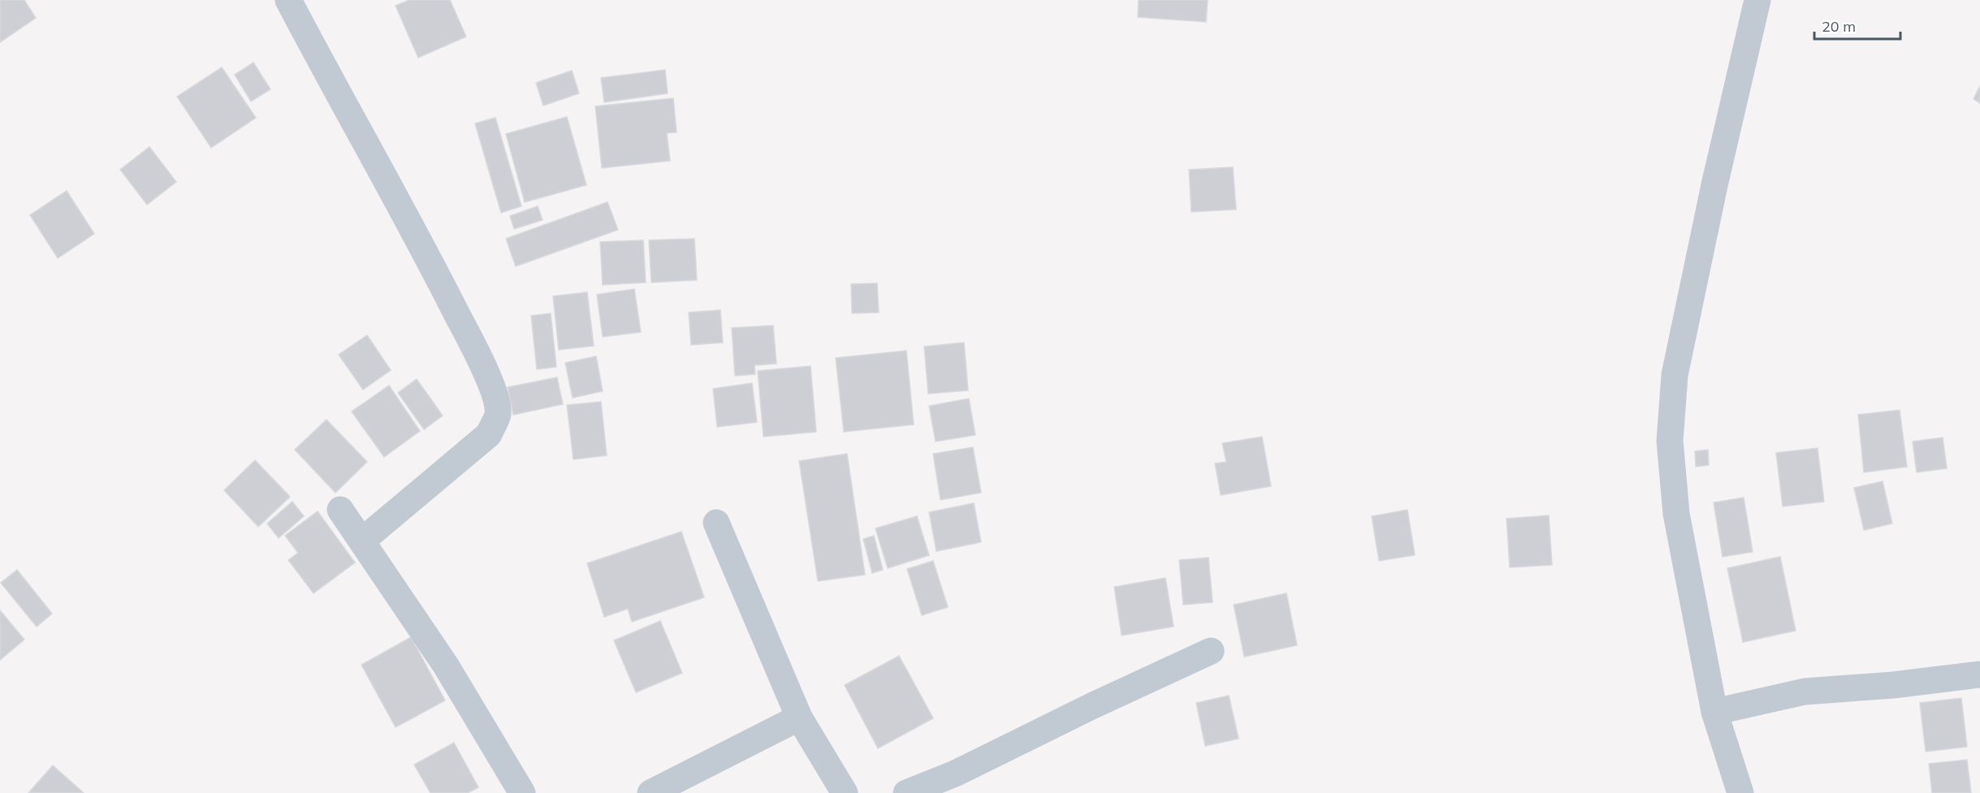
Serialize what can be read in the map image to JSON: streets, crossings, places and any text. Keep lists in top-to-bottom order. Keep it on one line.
{"scale_bar":"20 m"}
